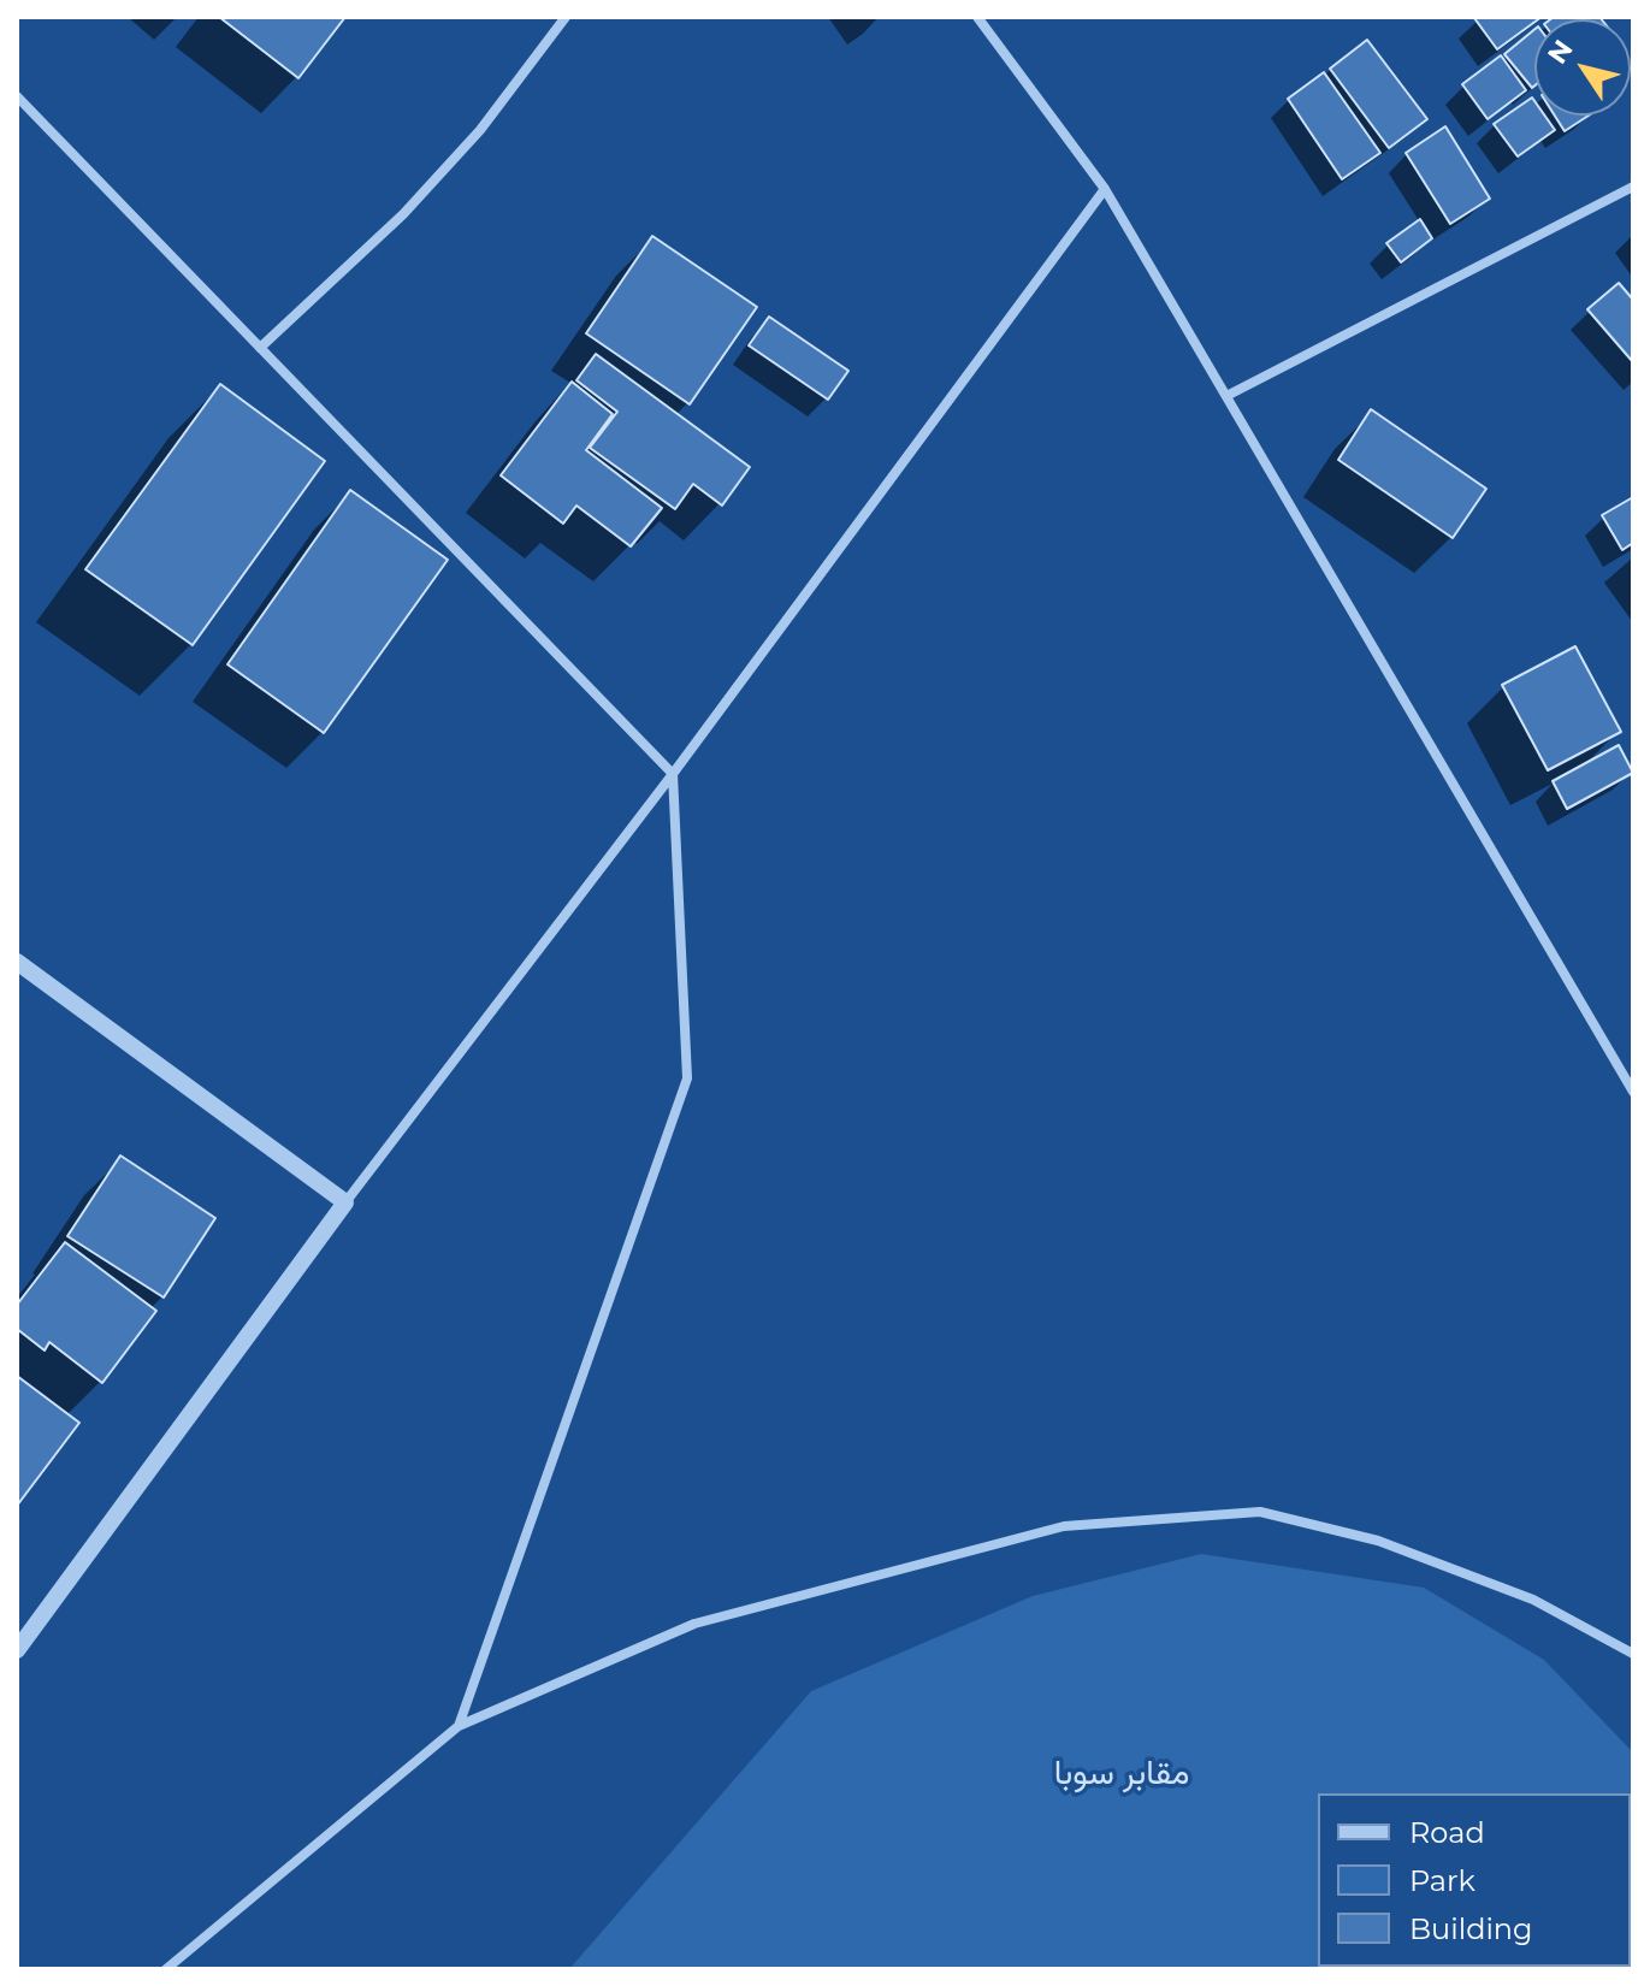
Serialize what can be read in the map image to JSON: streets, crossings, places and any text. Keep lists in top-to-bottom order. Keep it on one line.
{"parks":["مقابر سوبا"],"legend":["Road","Park","Building"],"north":"top left"}
